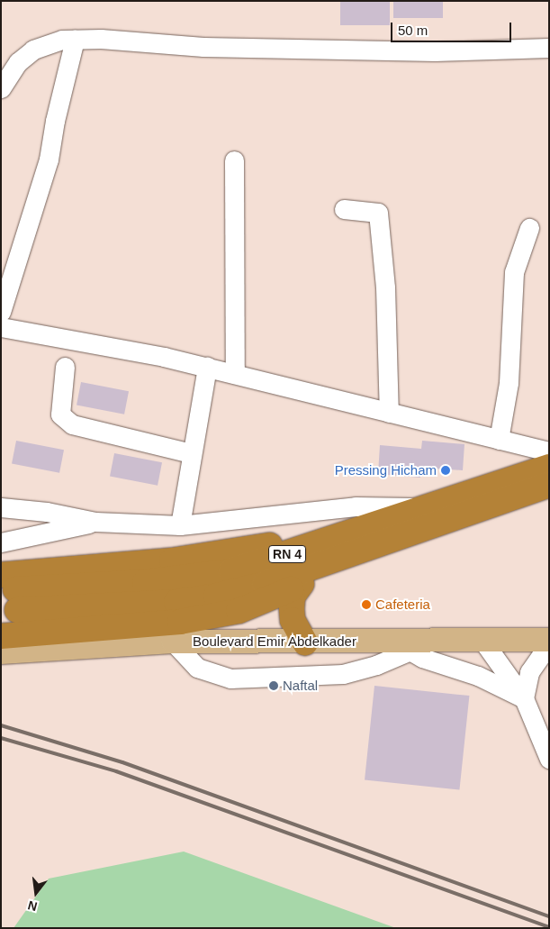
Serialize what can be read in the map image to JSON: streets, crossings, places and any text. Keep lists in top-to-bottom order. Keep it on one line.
{"streets":{"highway":["RN 4"],"main road":["Boulevard Emir Abdelkader"]},"places":["Pressing Hicham","Cafeteria","Naftal"],"scale_bar":"50 m","north":"bottom"}
